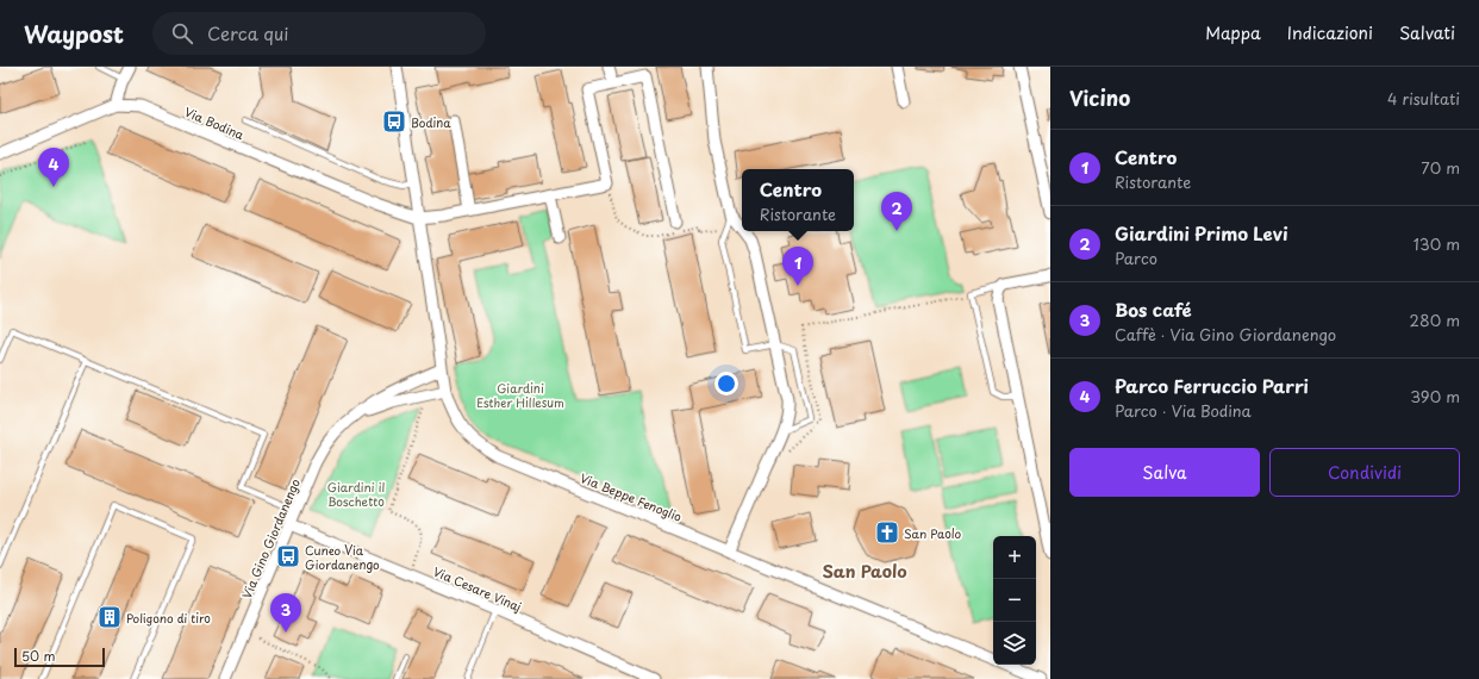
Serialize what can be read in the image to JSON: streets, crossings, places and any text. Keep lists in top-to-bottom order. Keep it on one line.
{"streets":{"street":["Via Bodina","Via Beppe Fenoglio","Via Gino Giordanengo","Via Cesare Vinaj"]},"crossings":[["Via Bodina","Via Beppe Fenoglio"],["Via Beppe Fenoglio","Via Gino Giordanengo"],["Via Gino Giordanengo","Via Cesare Vinaj"]],"districts":["San Paolo"],"parks":["Giardini Esther Hillesum","Giardini il Boschetto"],"places":{"bus stop":["Bodina","Cuneo Via Giordanengo"],"church":["San Paolo"],"building":["Poligono di tiro"]},"scale_bar":"50 m","page":{"header":"Waypost","search":"Cerca qui","nav":["Mappa","Indicazioni","Salvati"],"heading":["Vicino","4 risultati"],"list":[{"mark":"1","name":"Centro","note":"Ristorante","value":"70 m"},{"mark":"2","name":"Giardini Primo Levi","note":"Parco","value":"130 m"},{"mark":"3","name":"Bos café","note":"Caffè · Via Gino Giordanengo","value":"280 m"},{"mark":"4","name":"Parco Ferruccio Parri","note":"Parco · Via Bodina","value":"390 m"}],"pins":["4","2","1","3"],"popup":["Centro","Ristorante"],"buttons":["Salva","Condividi"],"map_buttons":["+","−"],"scale":"50 m"}}
